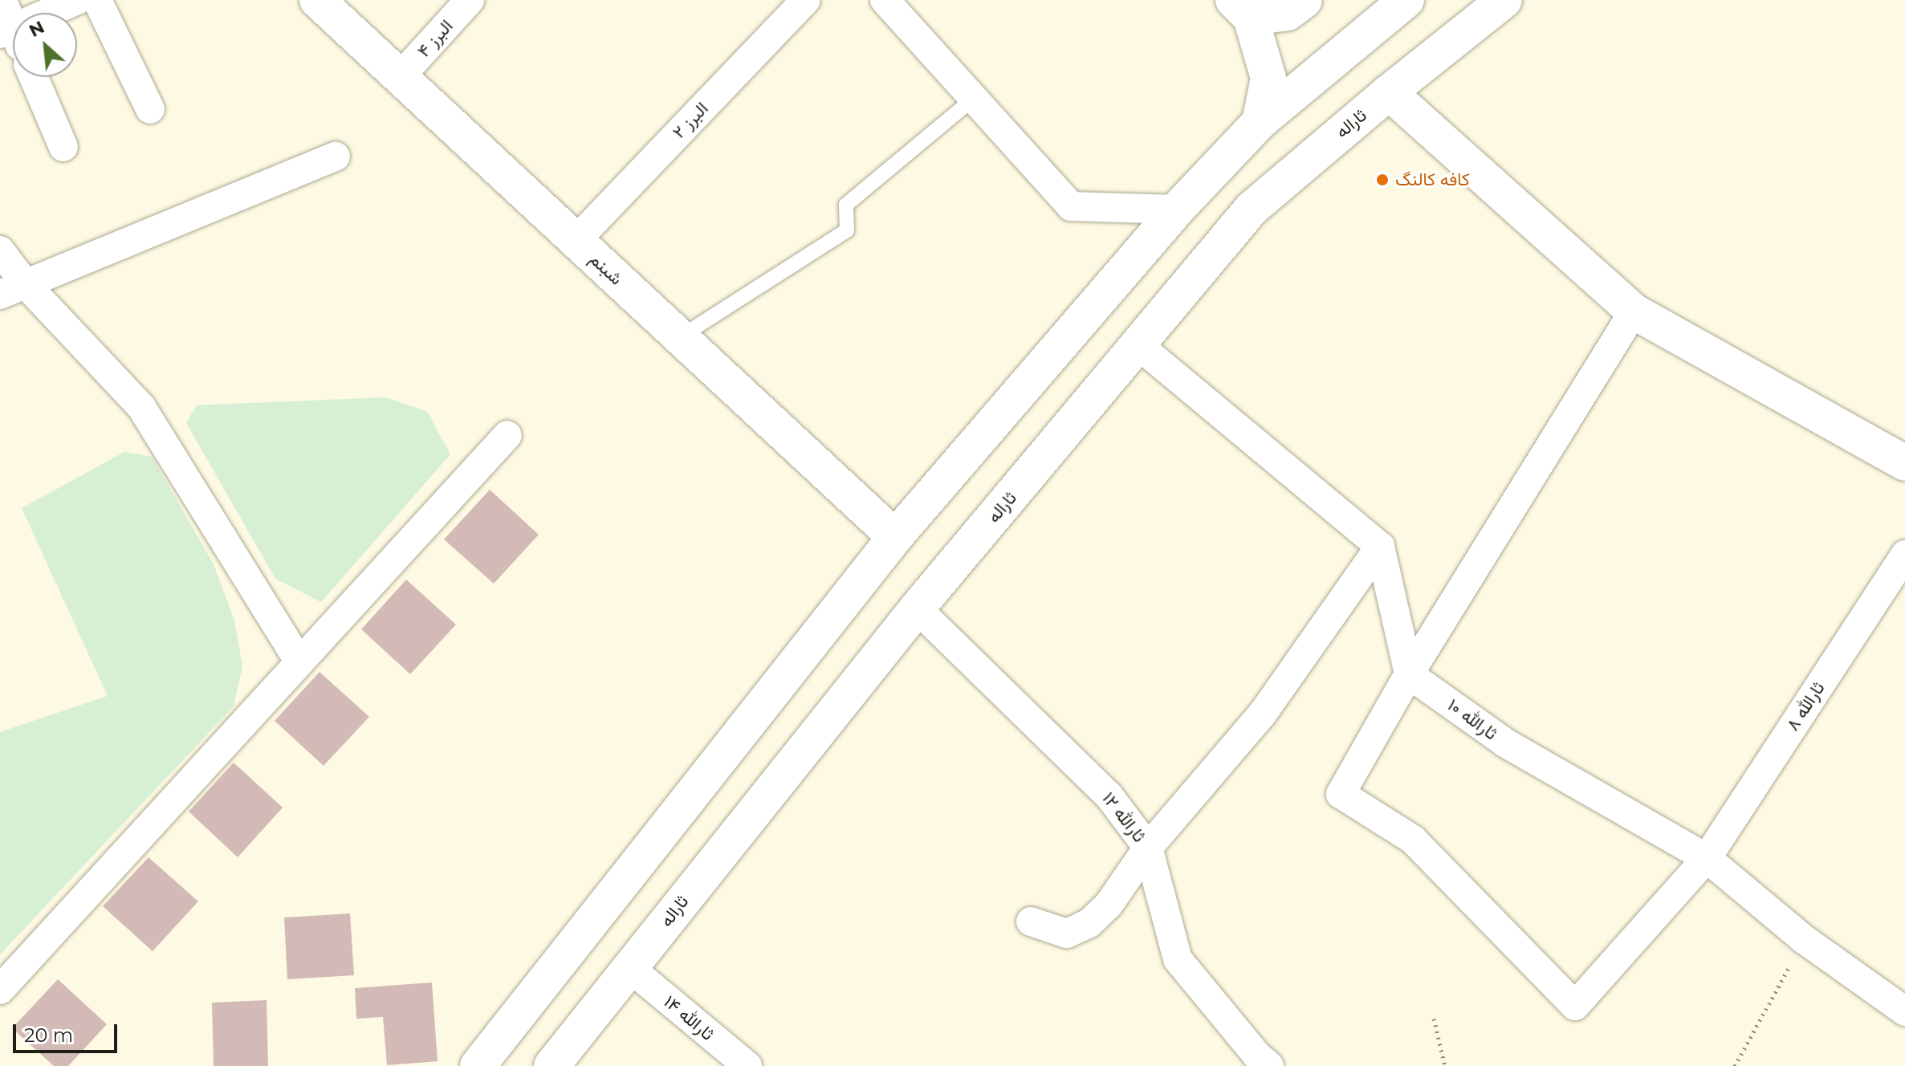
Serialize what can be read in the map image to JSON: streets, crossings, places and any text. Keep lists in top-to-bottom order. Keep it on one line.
{"streets":{"main road":["ثاراله","شبنم"],"street":["البرز ۴","البرز ۲","ثارالله ۸","ثارالله ۱۰","ثارالله ۱۲","ثارالله ۱۴"]},"crossings":[["البرز ۴","شبنم"],["البرز ۲","شبنم"],["ثاراله","ثارالله ۱۲"],["ثاراله","ثارالله ۱۴"],["ثارالله ۸","ثارالله ۱۰"]],"places":["کافه کالنگ"],"scale_bar":"20 m","north":"top left"}
